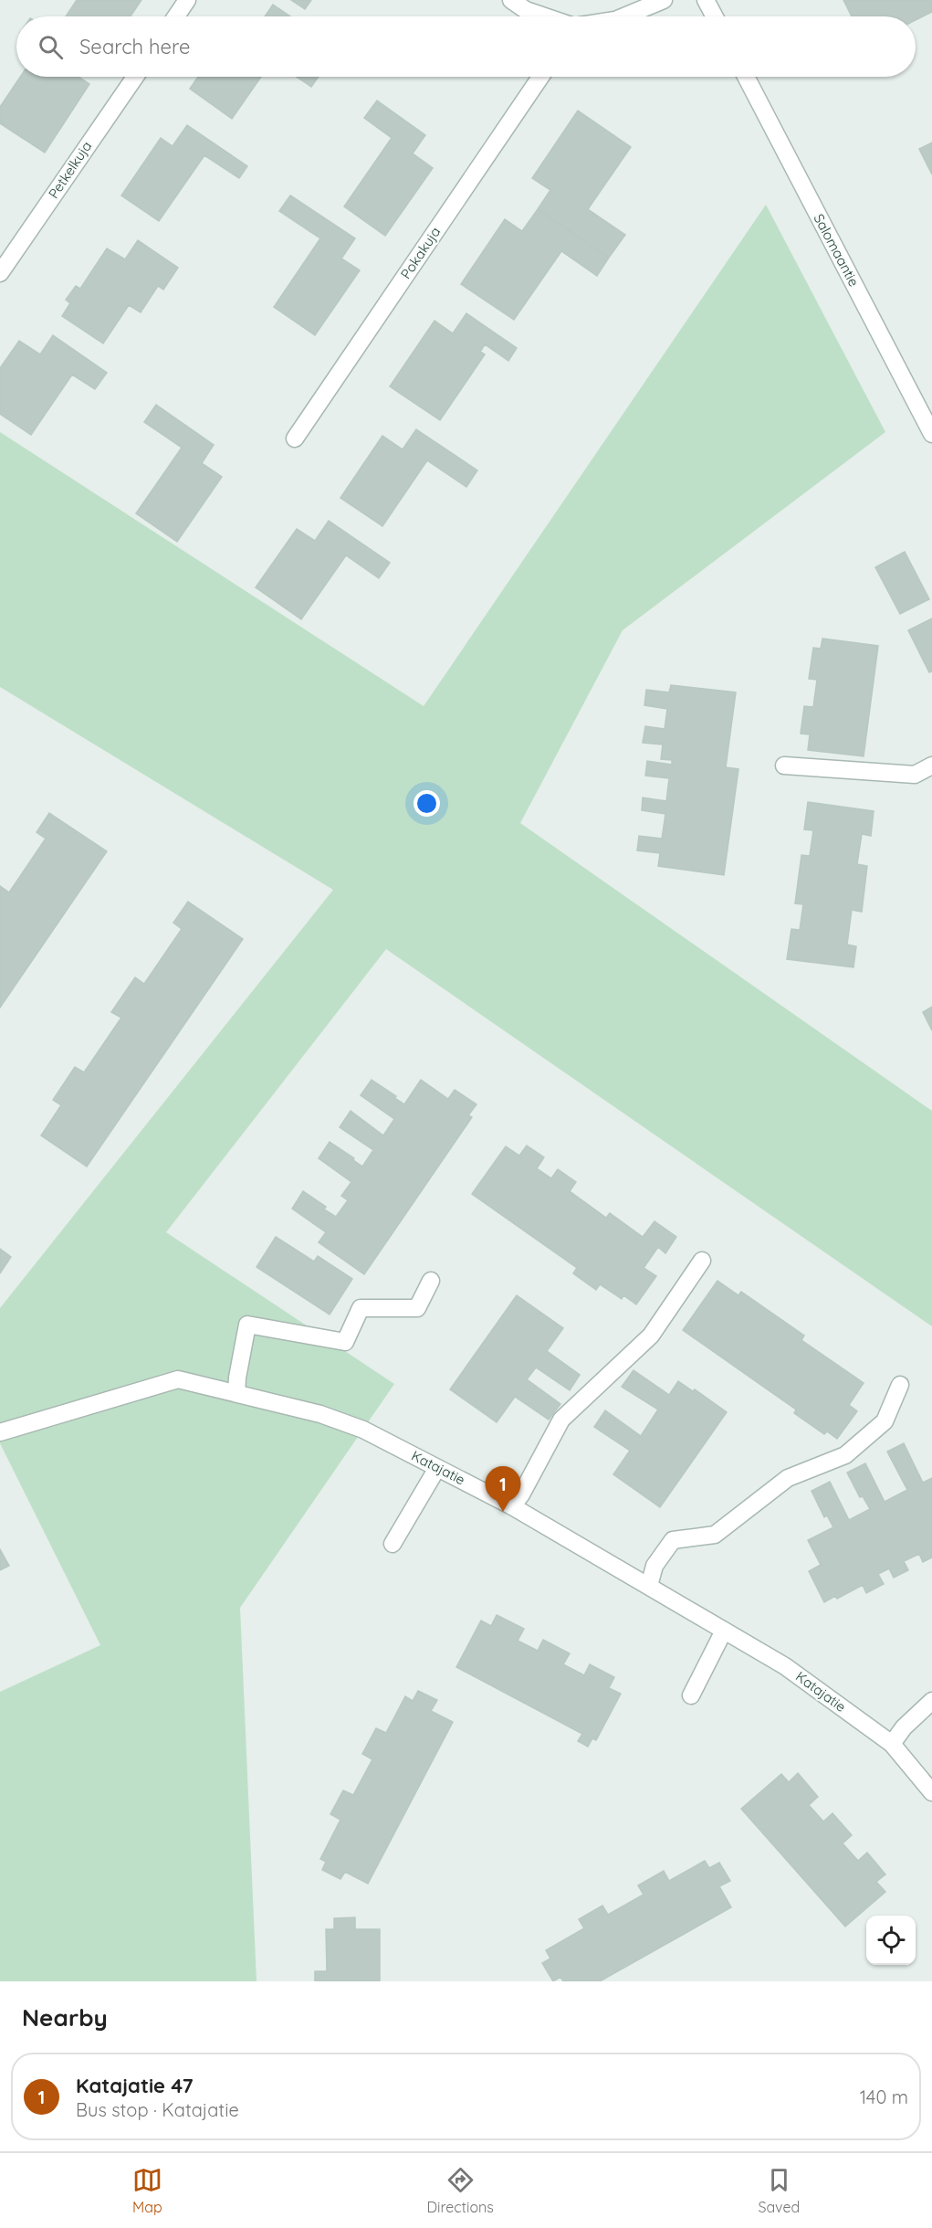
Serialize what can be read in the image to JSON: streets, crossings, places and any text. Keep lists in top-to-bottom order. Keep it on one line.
{"streets":{"street":["Petkelkuja","Salomaantie","Pokakuja","Katajatie"]},"page":{"search":"Search here","pins":"1","heading":"Nearby","list":[{"mark":"1","name":"Katajatie 47","note":"Bus stop · Katajatie","value":"140 m"}],"nav":["Map","Directions","Saved"]}}
